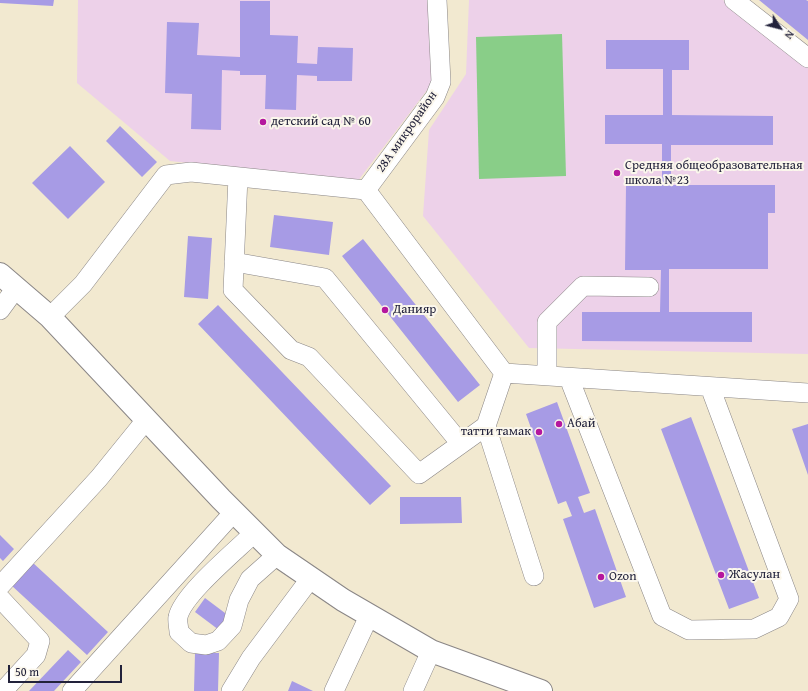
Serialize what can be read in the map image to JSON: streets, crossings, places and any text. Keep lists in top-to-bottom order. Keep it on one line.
{"streets":{"street":["28А микрорайон"]},"places":["детский сад № 60","Средняя общеобразовательная школа №23","Данияр","Абай","татти тамак","Жасулан","Ozon"],"scale_bar":"50 m","north":"bottom right"}
